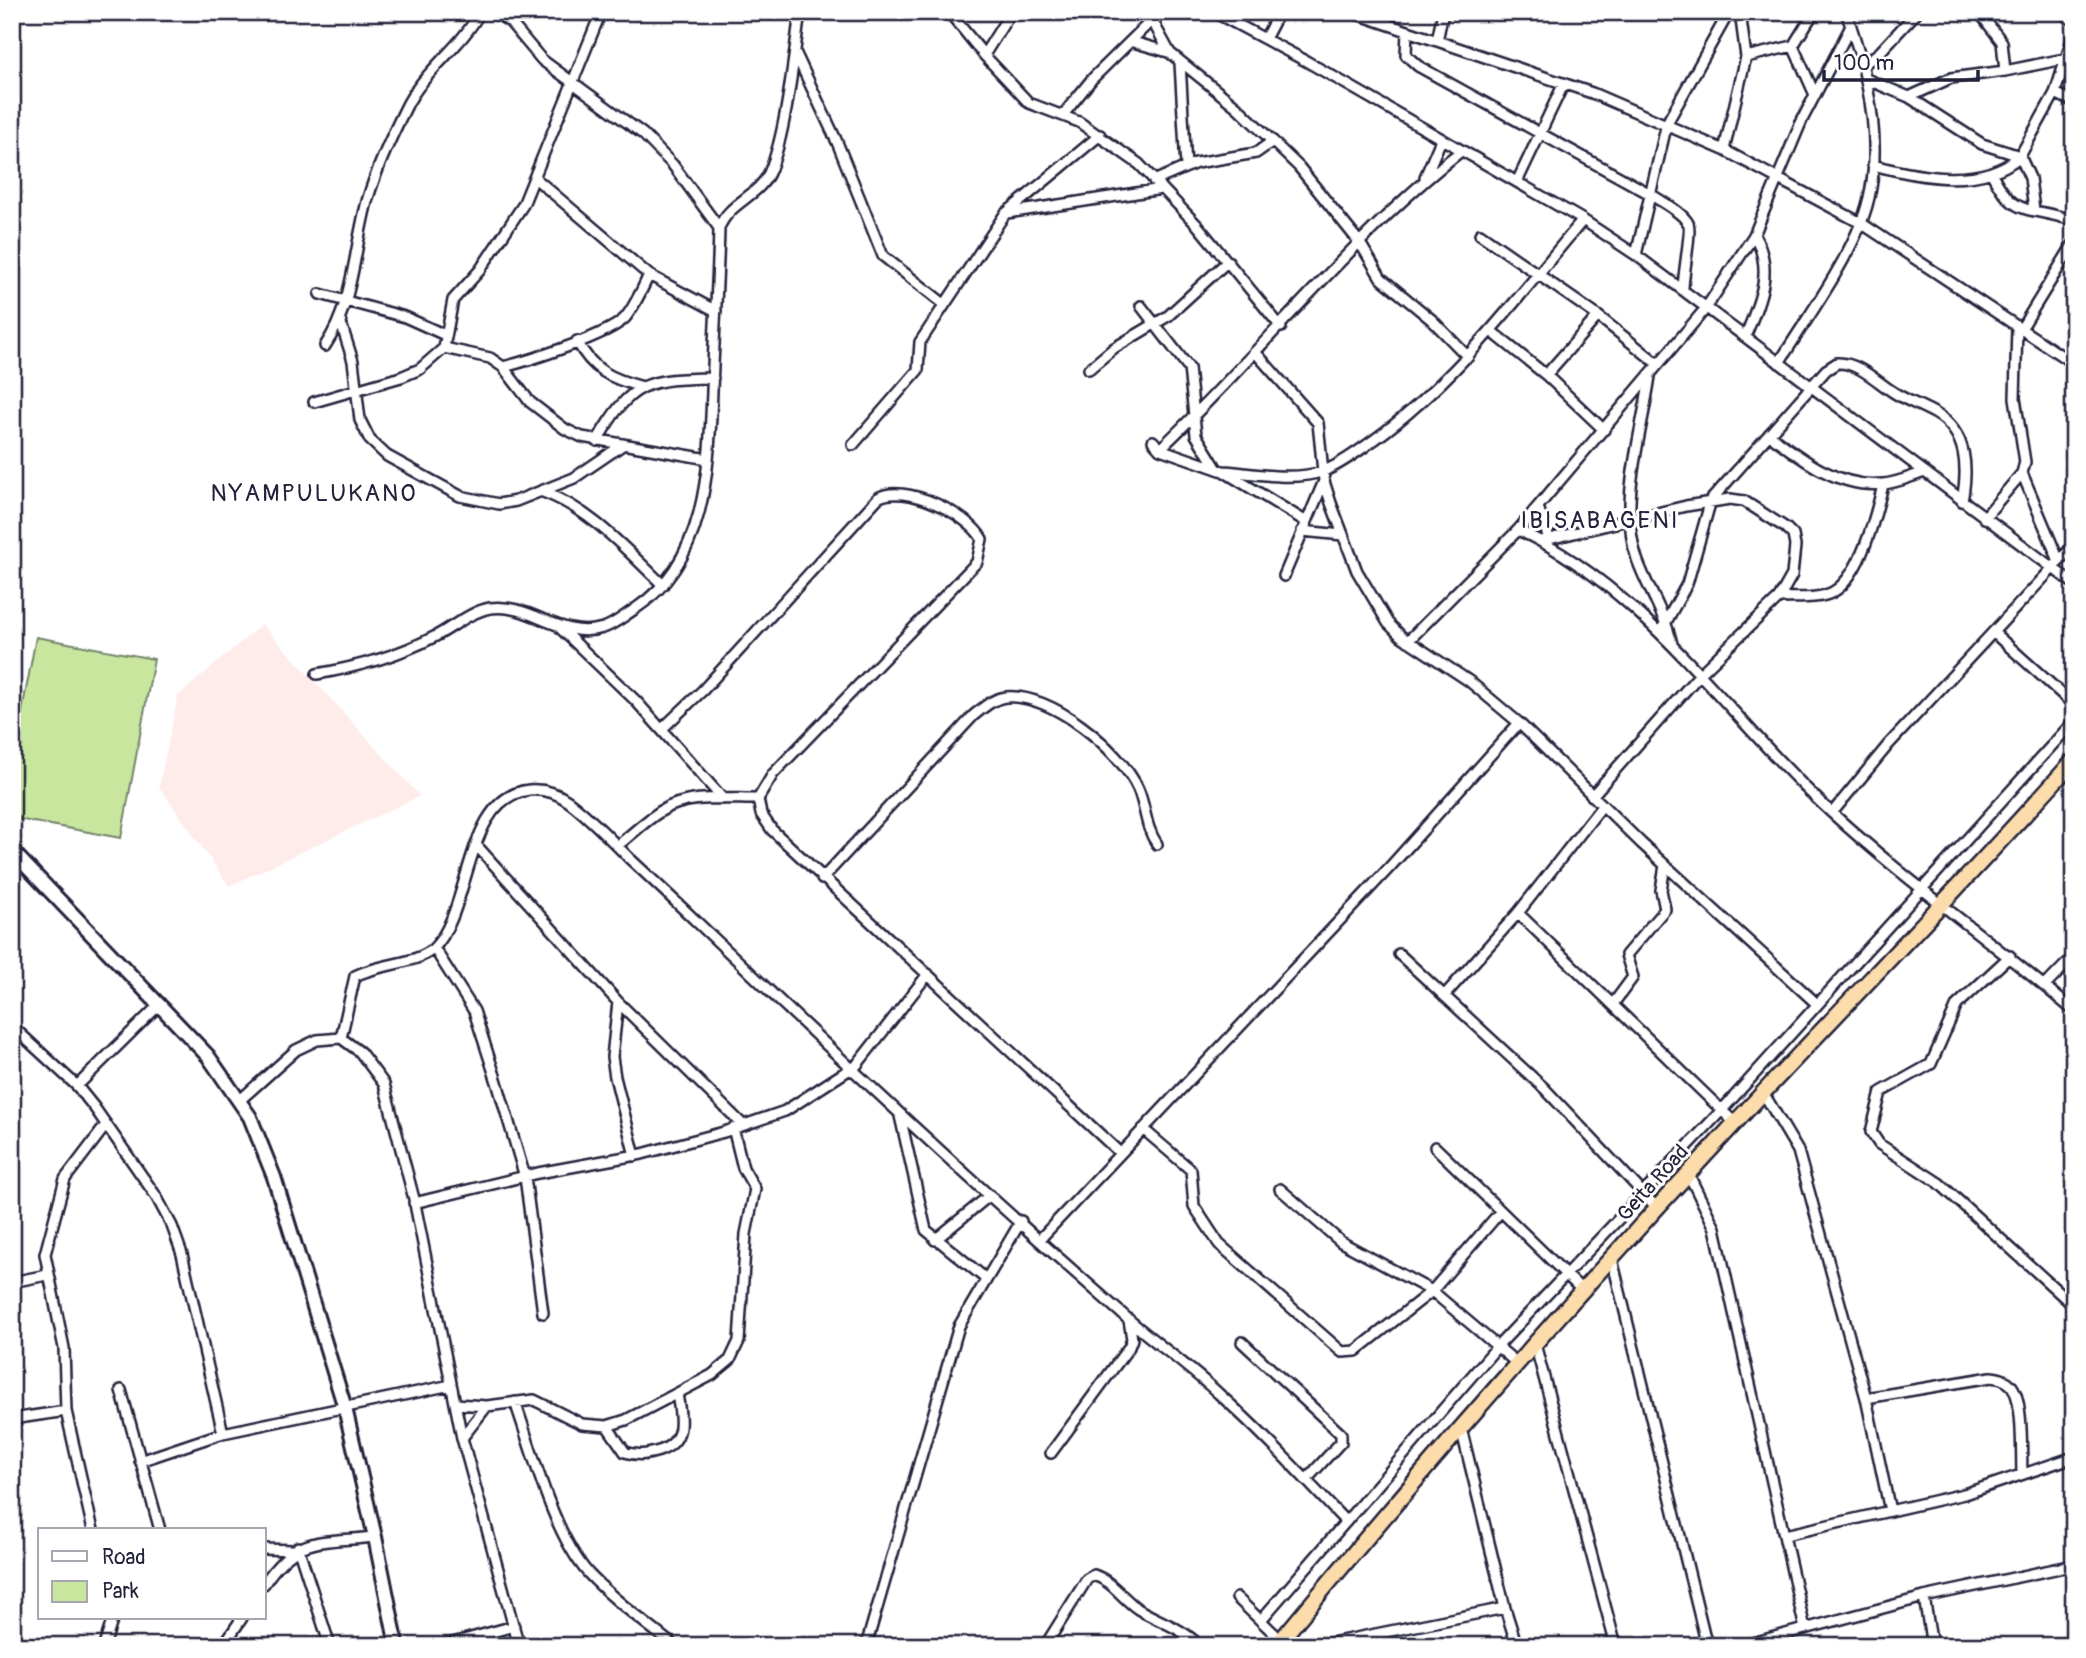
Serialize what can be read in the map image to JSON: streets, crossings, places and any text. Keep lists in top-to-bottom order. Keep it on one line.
{"streets":{"highway":["Geita Road"]},"districts":["NYAMPULUKANO","IBISABAGENI"],"legend":["Road","Park"],"scale_bar":"100 m"}
